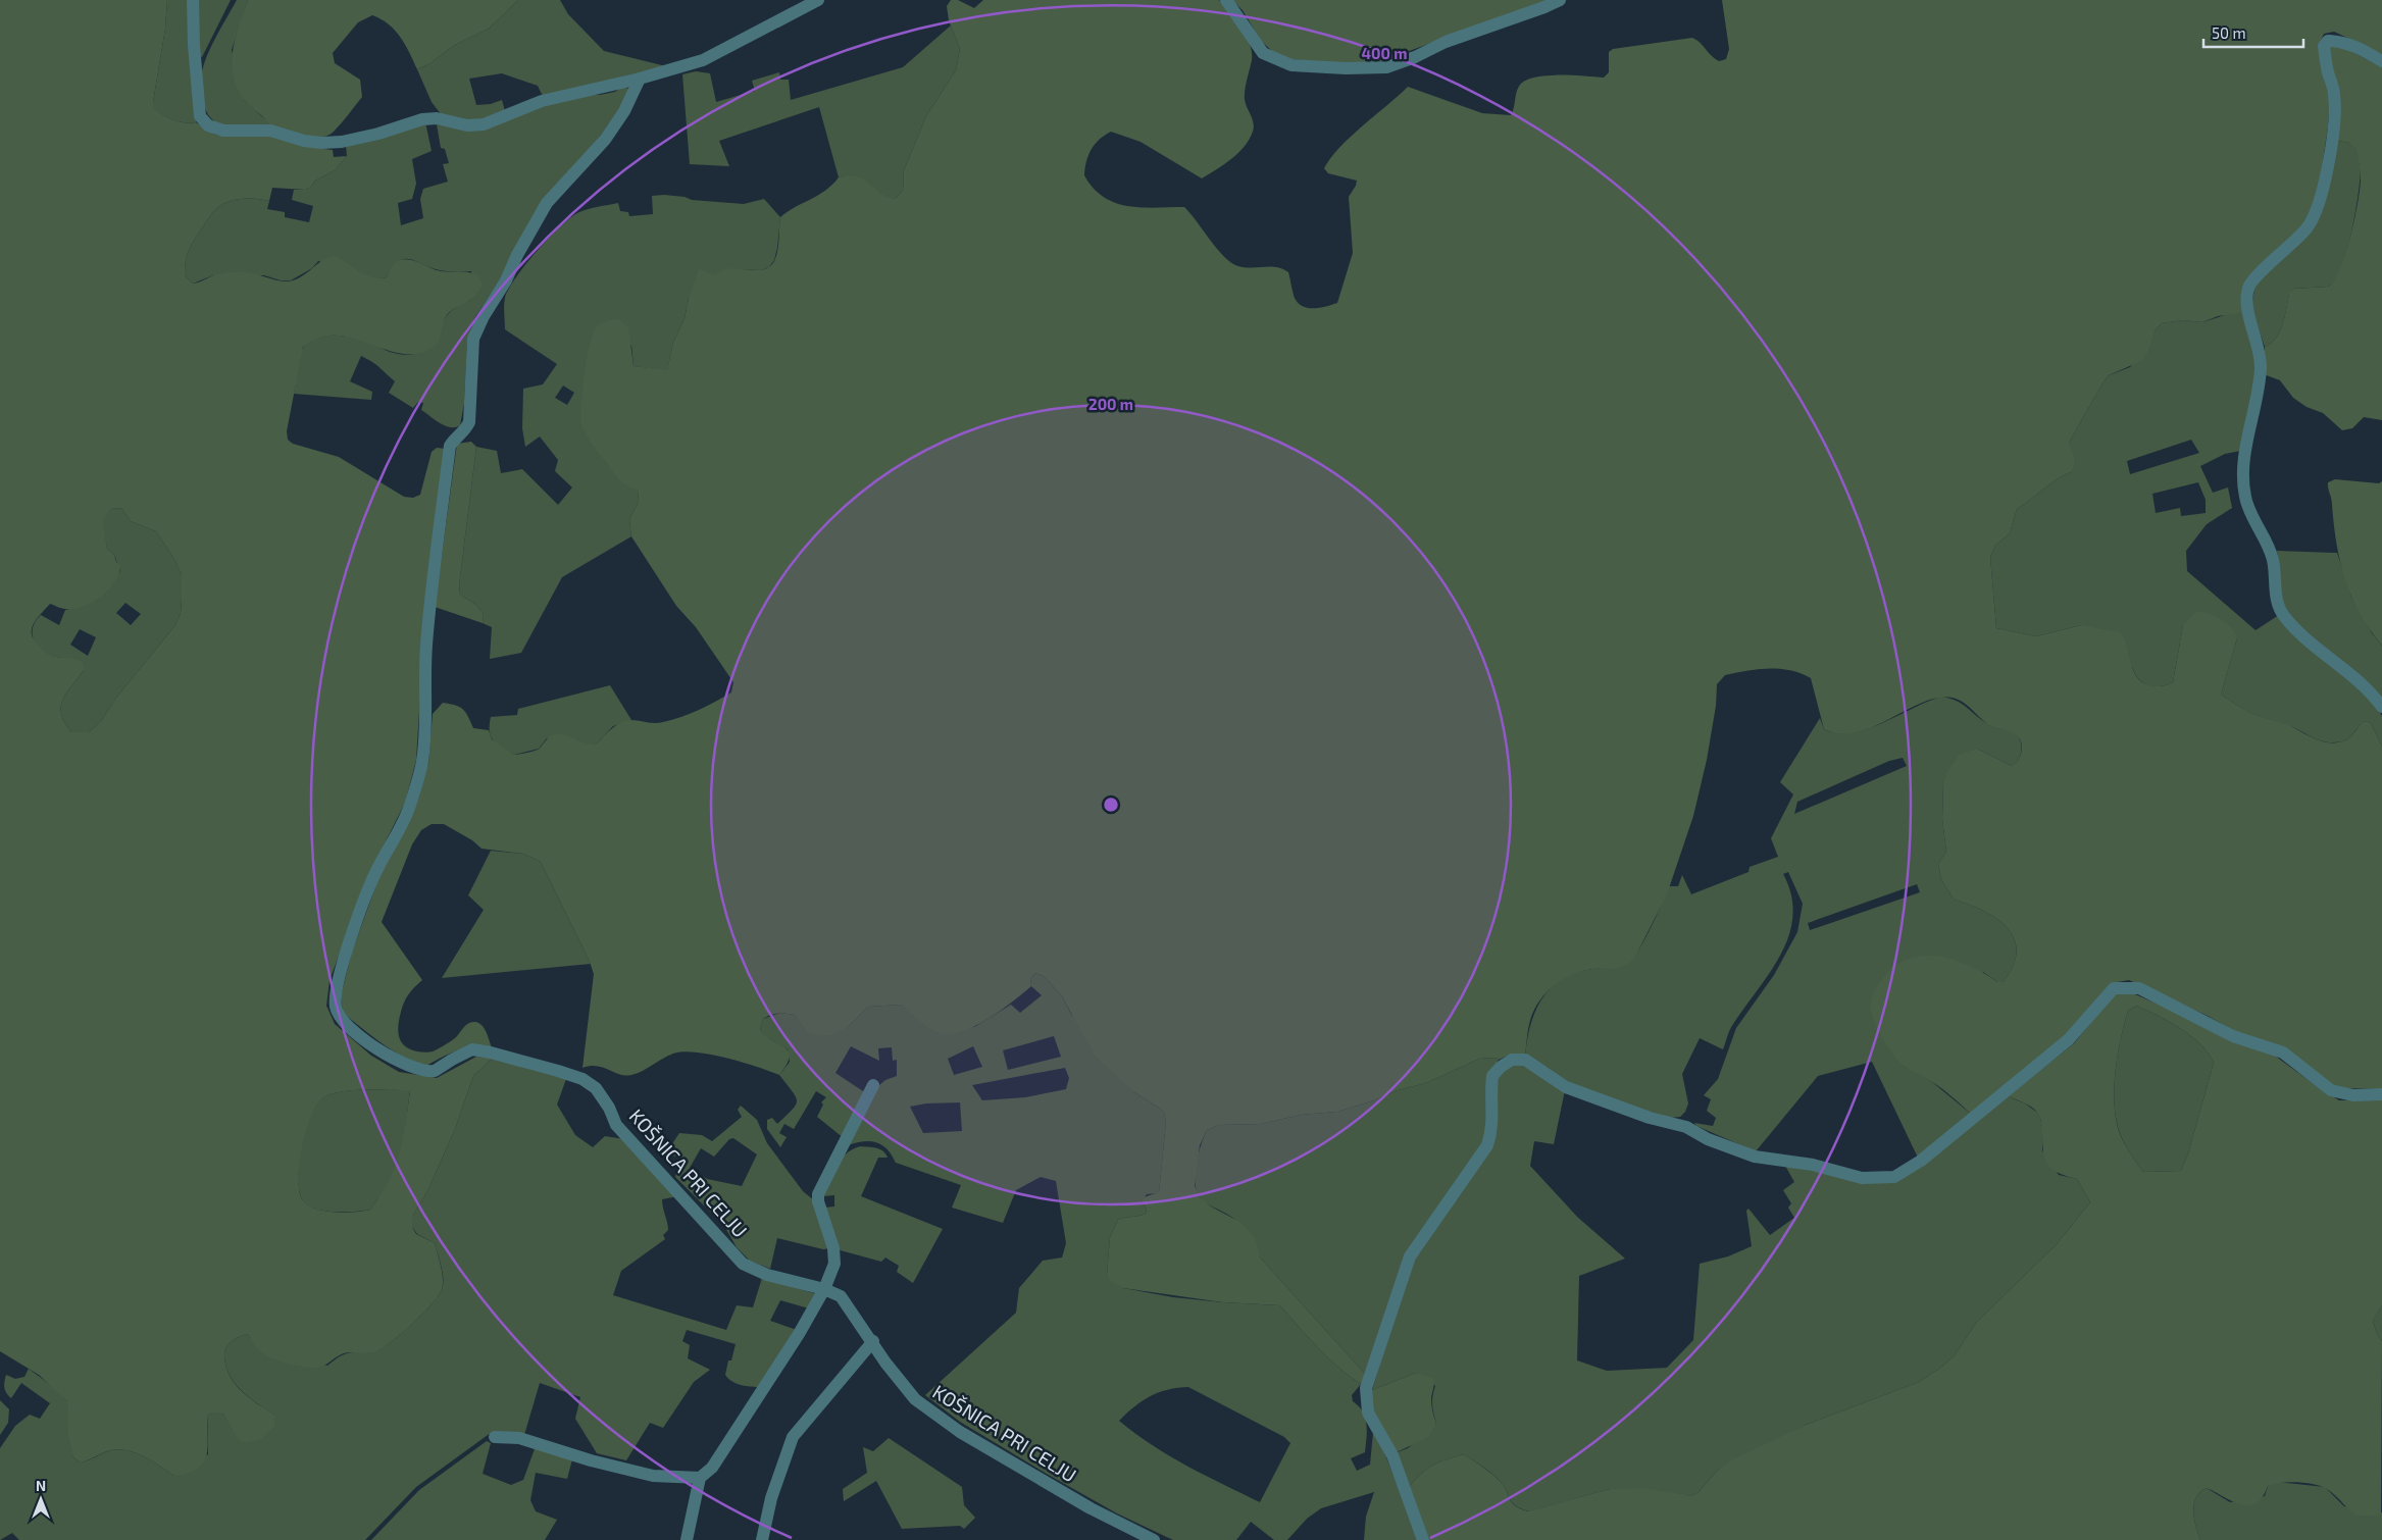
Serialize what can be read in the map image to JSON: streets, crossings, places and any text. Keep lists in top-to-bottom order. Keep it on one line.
{"streets":{"street":["KOŠNICA PRI CELJU"]},"scale_bar":"50 m","north":"top","rings":["400 m","200 m"]}
